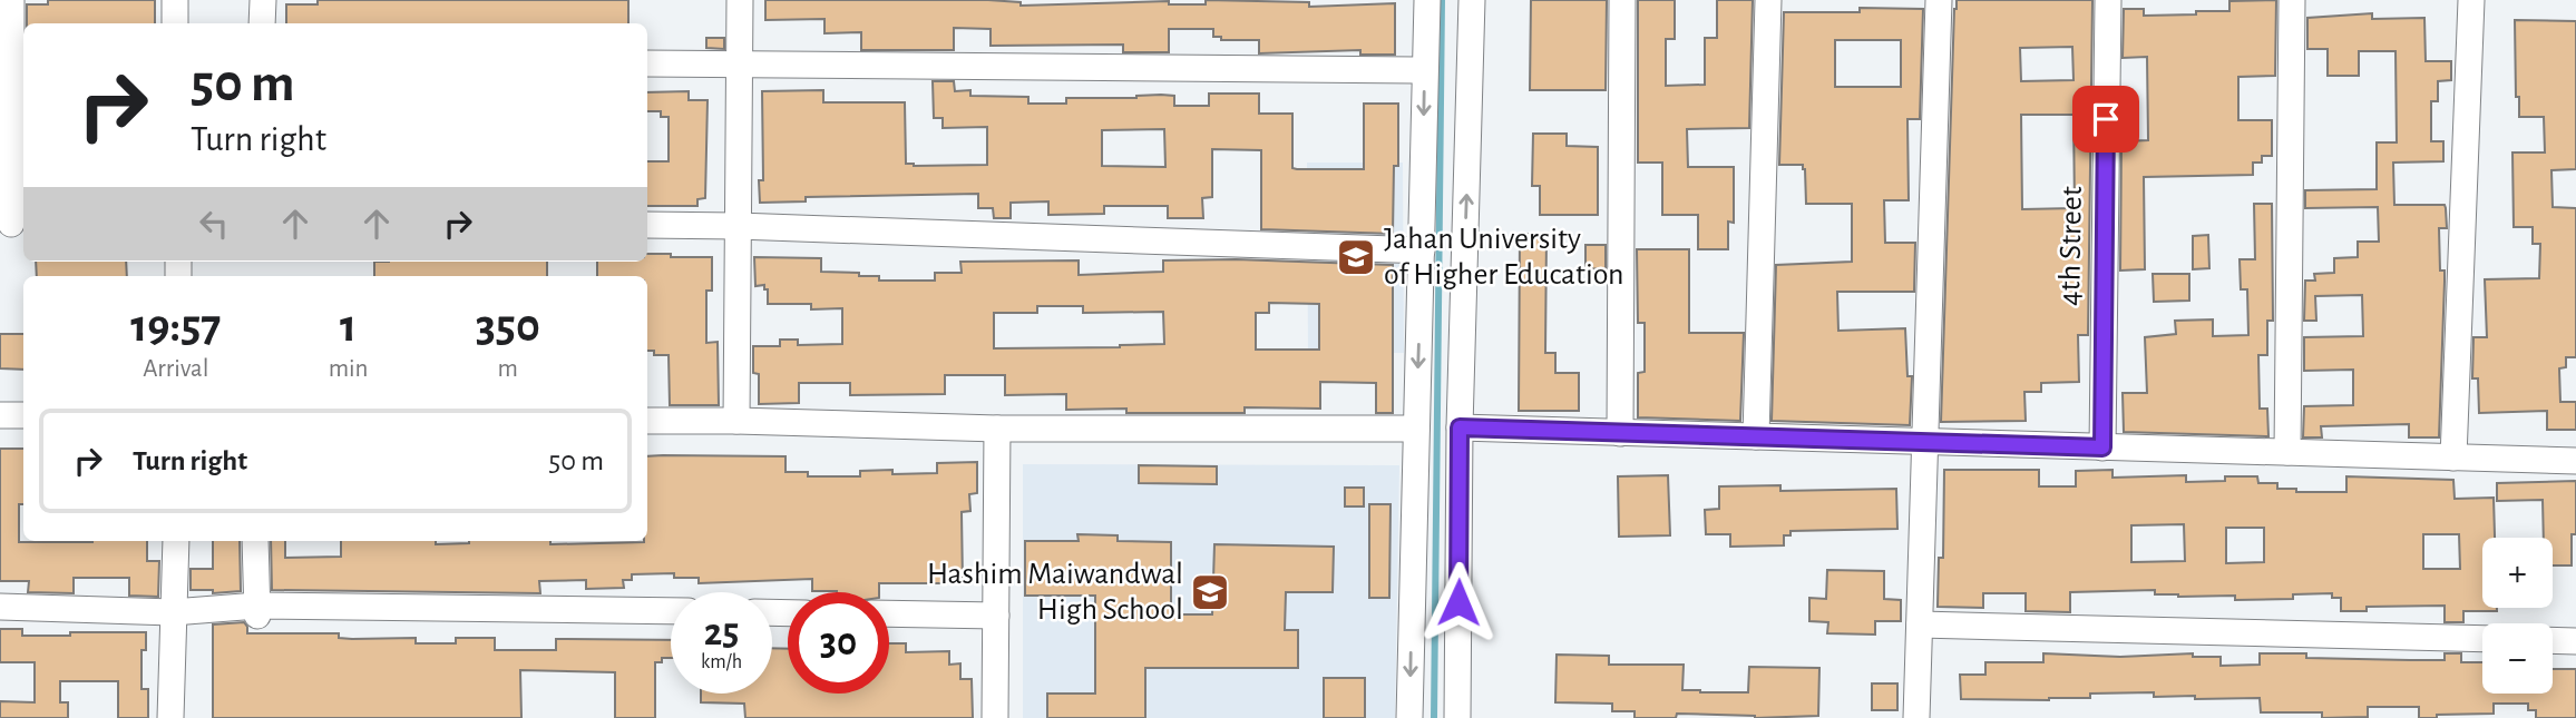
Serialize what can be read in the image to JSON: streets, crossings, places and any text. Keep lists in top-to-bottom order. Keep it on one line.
{"streets":{"street":["4th Street"]},"places":{"school or university":["Jahan University of Higher Education","Hashim Maiwandwal High School"]},"page":{"turn":["50 m","Turn right"],"eta":["19:57","Arrival","1","min","350","m"],"list":[{"name":"Turn right","value":"50 m"}],"map_buttons":["+","−"],"speed":"25 km/h","limit":"30"}}
